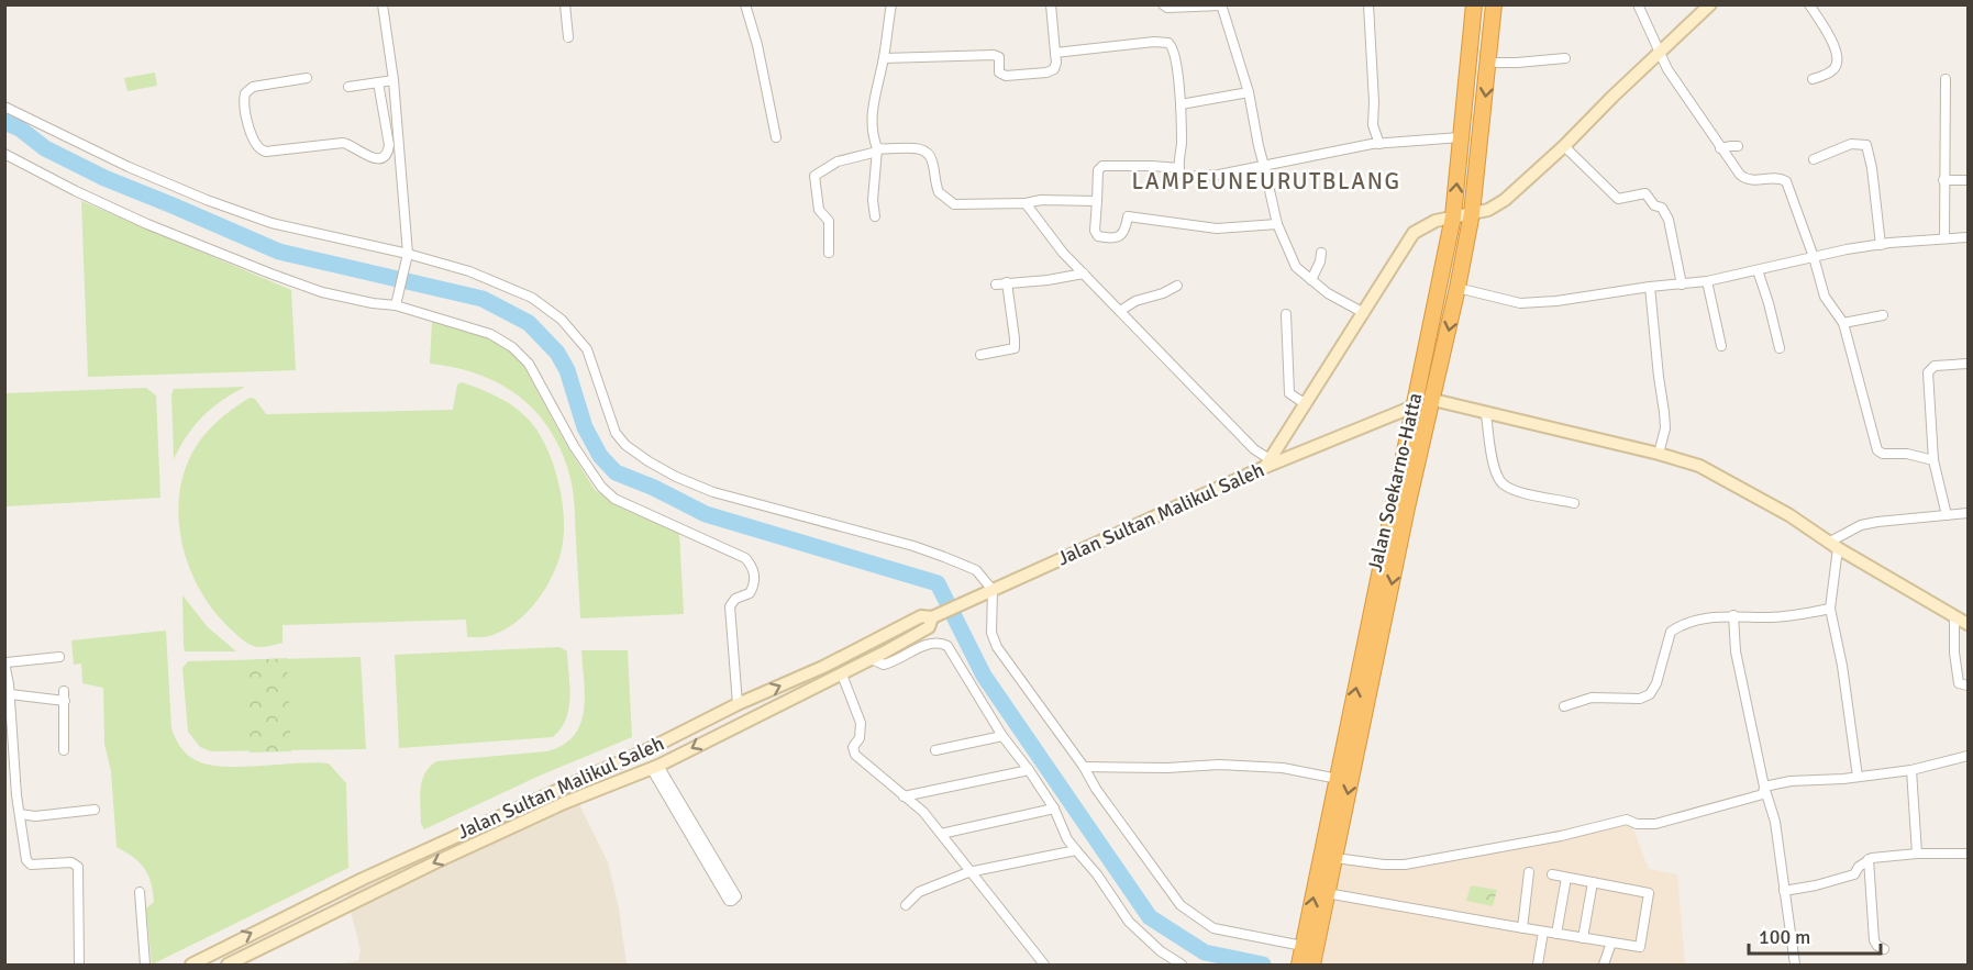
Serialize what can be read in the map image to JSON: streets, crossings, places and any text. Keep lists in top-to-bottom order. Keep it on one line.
{"streets":{"highway":["Jalan Soekarno-Hatta"],"main road":["Jalan Sultan Malikul Saleh"]},"crossings":[["Jalan Soekarno-Hatta","Jalan Sultan Malikul Saleh"]],"districts":["LAMPEUNEURUTBLANG"],"scale_bar":"100 m"}
